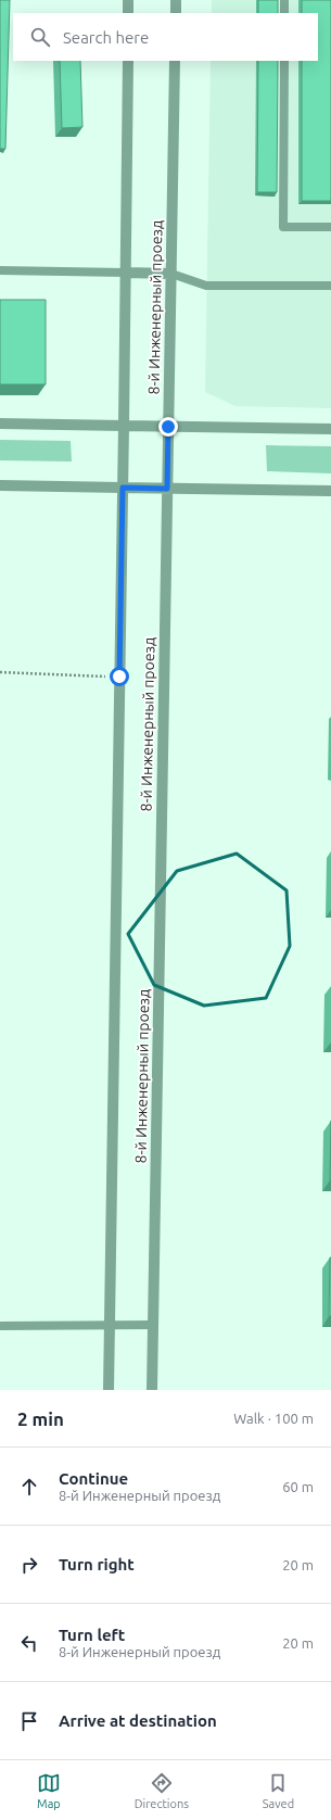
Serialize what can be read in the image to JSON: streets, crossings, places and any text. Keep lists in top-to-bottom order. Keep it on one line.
{"streets":{"street":["8-й Инженерный проезд"]},"page":{"search":"Search here","heading":["2 min","Walk · 100 m"],"list":[["Continue","8-й Инженерный проезд","60 m"],["Turn right","20 m"],["Turn left","8-й Инженерный проезд","20 m"],"Arrive at destination"],"nav":["Map","Directions","Saved"]}}
